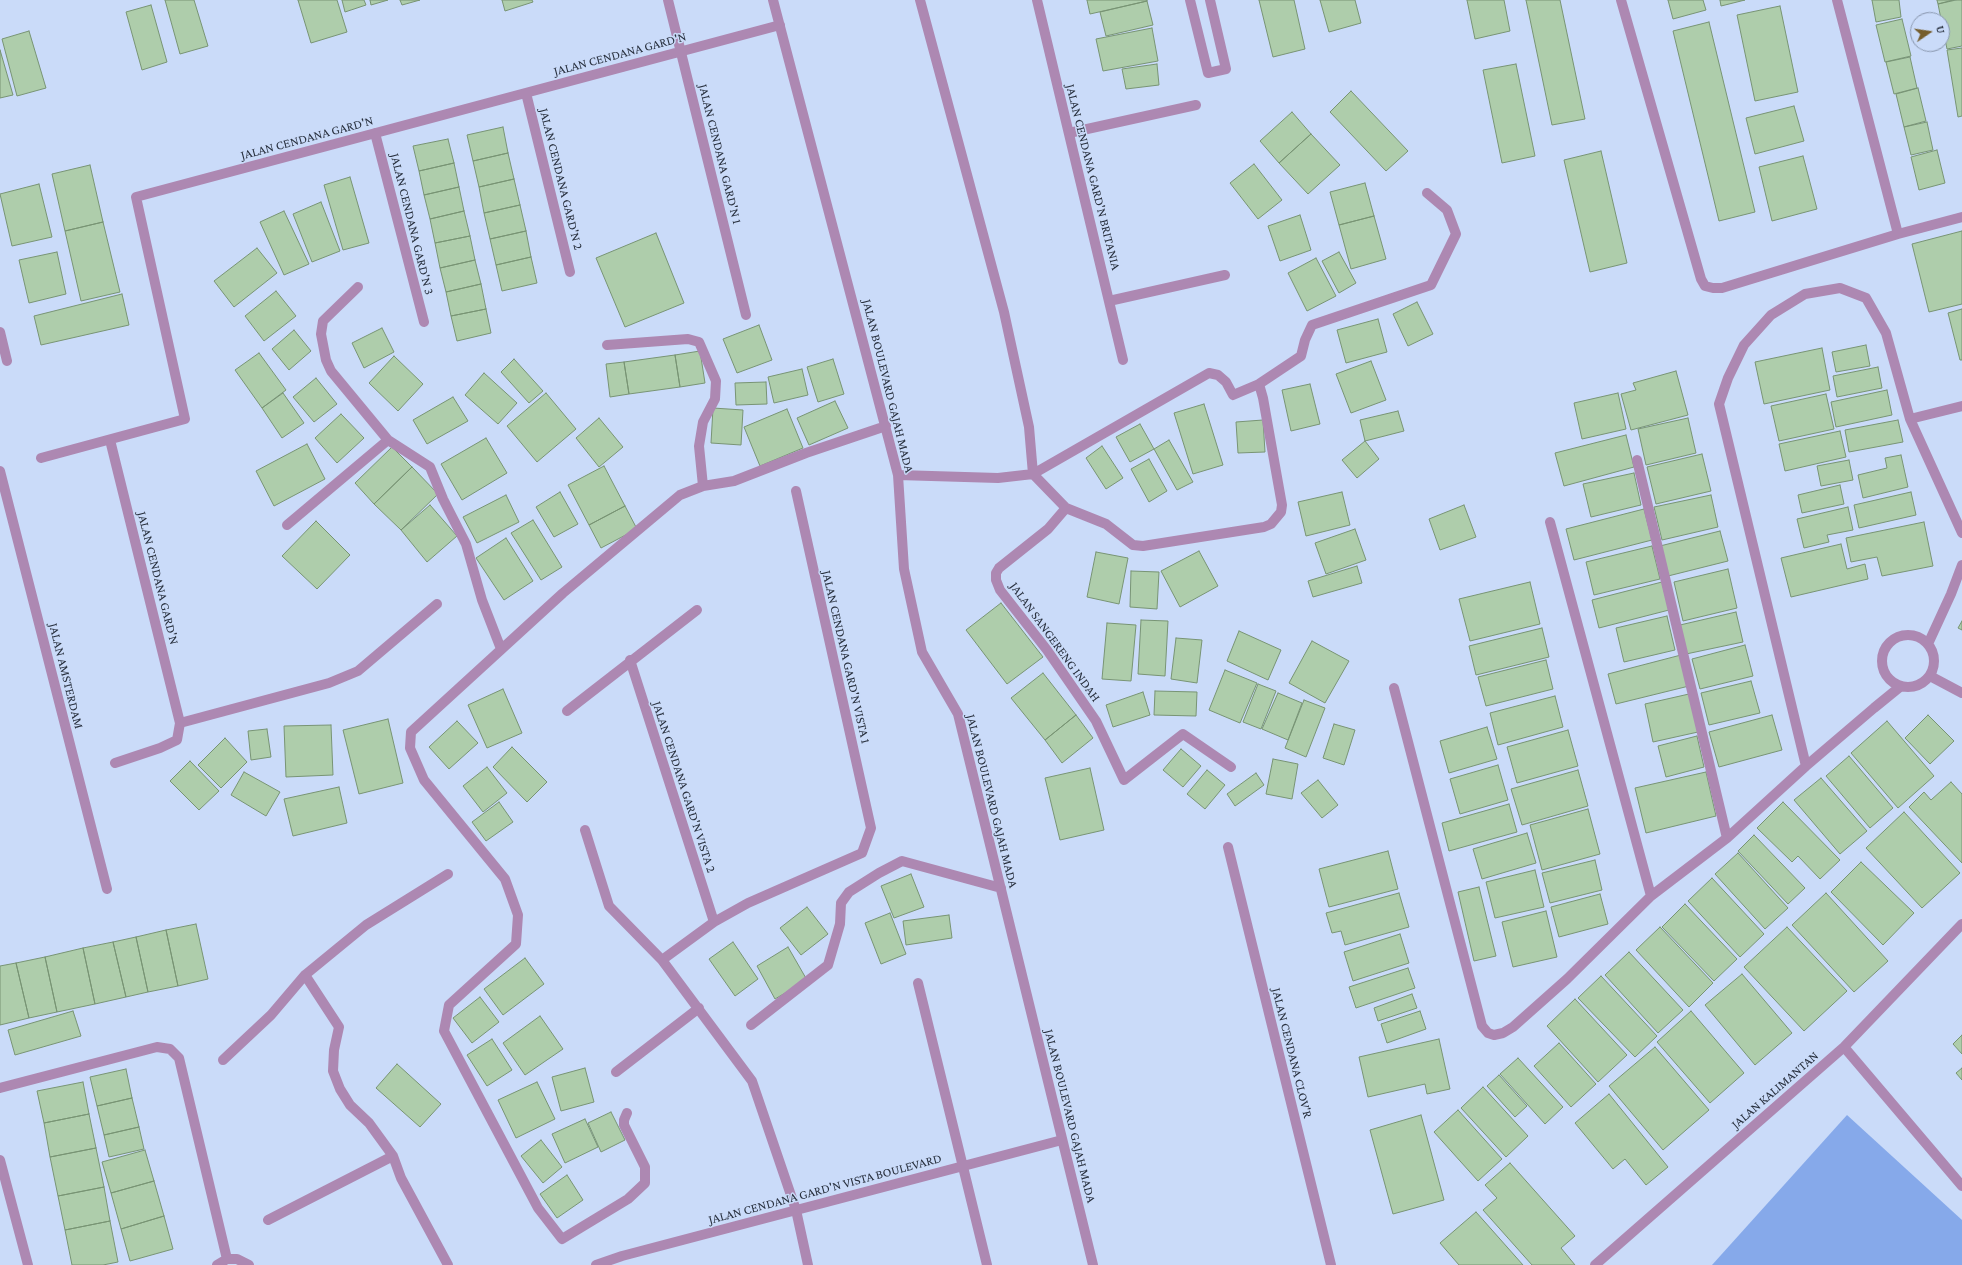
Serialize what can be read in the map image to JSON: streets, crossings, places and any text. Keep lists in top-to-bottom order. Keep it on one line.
{"streets":{"street":["JALAN CENDANA GARD'N","JALAN CENDANA GARD'N 1","JALAN CENDANA GARD'N BRITANIA","JALAN CENDANA GARD'N 2","JALAN CENDANA GARD'N 3","JALAN BOULEVARD GAJAH MADA","JALAN SANGERENG INDAH","JALAN CENDANA GARD'N VISTA 1","JALAN AMSTERDAM","JALAN CENDANA GARD'N VISTA 2","JALAN CENDANA CLOV'R","JALAN KALIMANTAN","JALAN CENDANA GARD'N VISTA BOULEVARD"]},"crossings":[["JALAN CENDANA GARD'N","JALAN CENDANA GARD'N 1"],["JALAN CENDANA GARD'N","JALAN CENDANA GARD'N 2"],["JALAN CENDANA GARD'N","JALAN CENDANA GARD'N 3"],["JALAN CENDANA GARD'N","JALAN BOULEVARD GAJAH MADA"],["JALAN BOULEVARD GAJAH MADA","JALAN CENDANA GARD'N VISTA BOULEVARD"],["JALAN CENDANA GARD'N VISTA 1","JALAN CENDANA GARD'N VISTA 2"]],"north":"right"}
